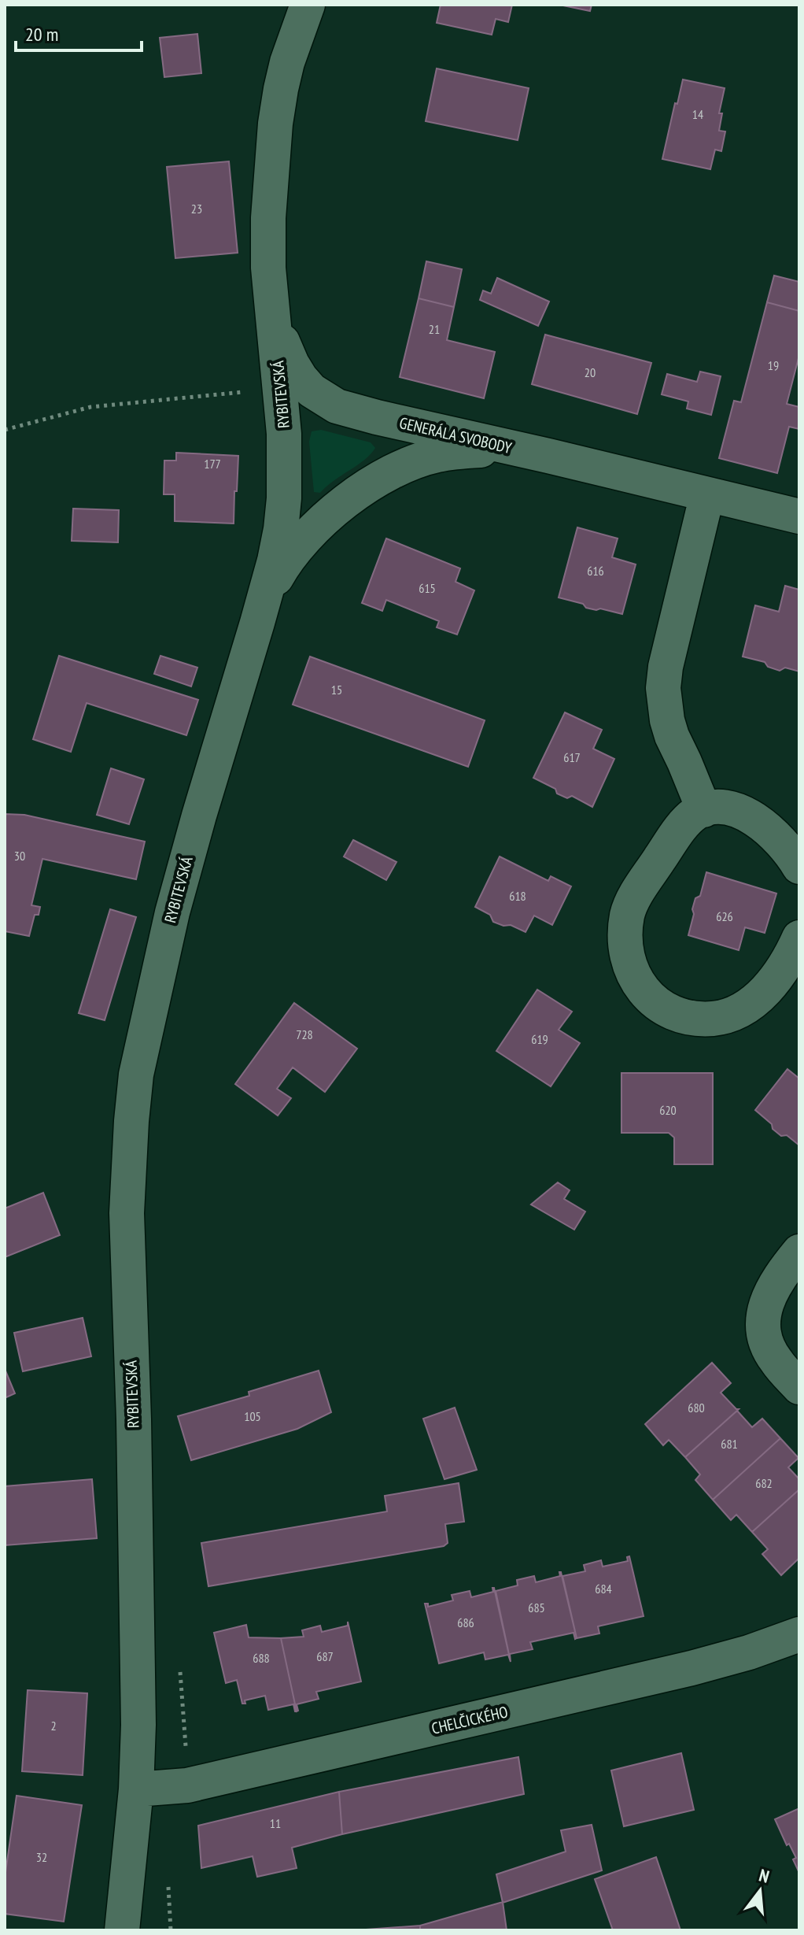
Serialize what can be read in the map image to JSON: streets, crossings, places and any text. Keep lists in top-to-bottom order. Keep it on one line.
{"streets":{"street":["RYBITEVSKÁ","GENERÁLA SVOBODY","CHELČICKÉHO"]},"crossings":[["RYBITEVSKÁ","GENERÁLA SVOBODY"],["RYBITEVSKÁ","CHELČICKÉHO"]],"house_numbers":["14","23","21","19","20","177","616","615","15","617","30","618","626","728","619","620","680","105","681","682","684","685","686","687","688","2","11","32"],"scale_bar":"20 m","north":"top"}
